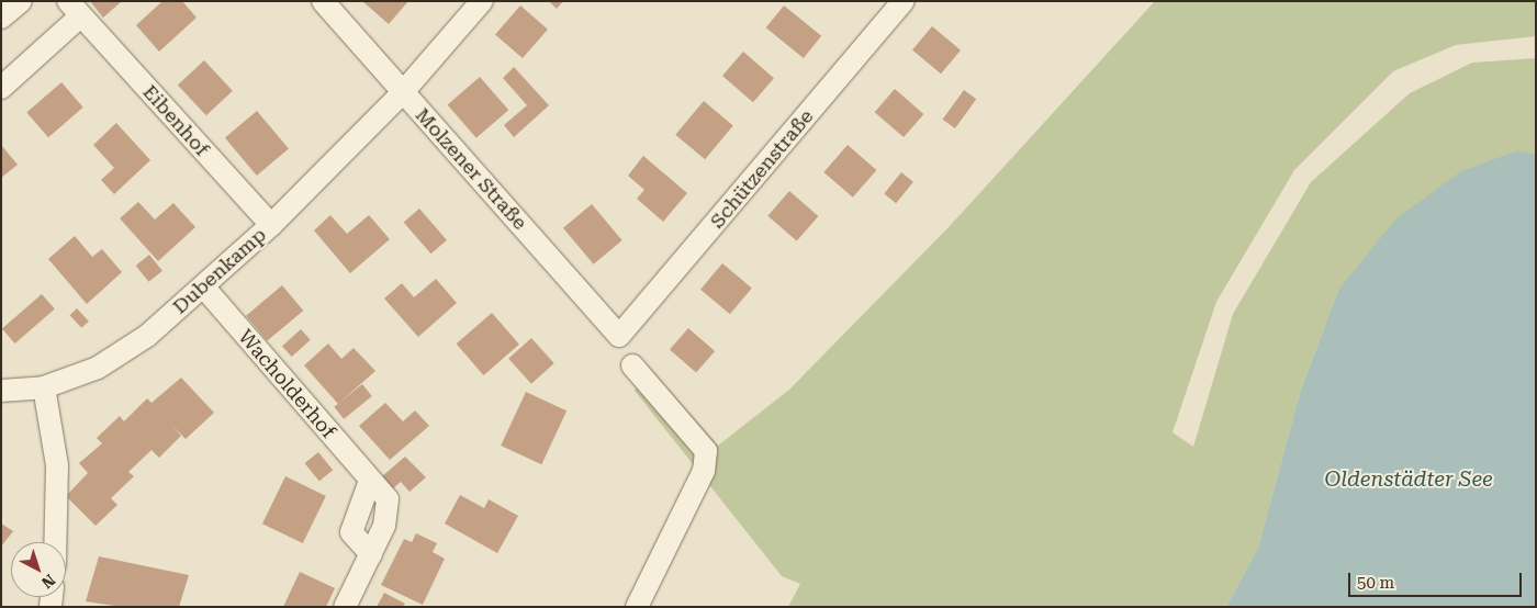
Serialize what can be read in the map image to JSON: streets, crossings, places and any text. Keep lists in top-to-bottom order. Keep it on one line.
{"streets":{"street":["Eibenhof","Molzener Straße","Schützenstraße","Dubenkamp","Wacholderhof"]},"crossings":[["Eibenhof","Dubenkamp"],["Molzener Straße","Schützenstraße"],["Molzener Straße","Dubenkamp"],["Dubenkamp","Wacholderhof"]],"water":["Oldenstädter See"],"scale_bar":"50 m","north":"bottom right"}
